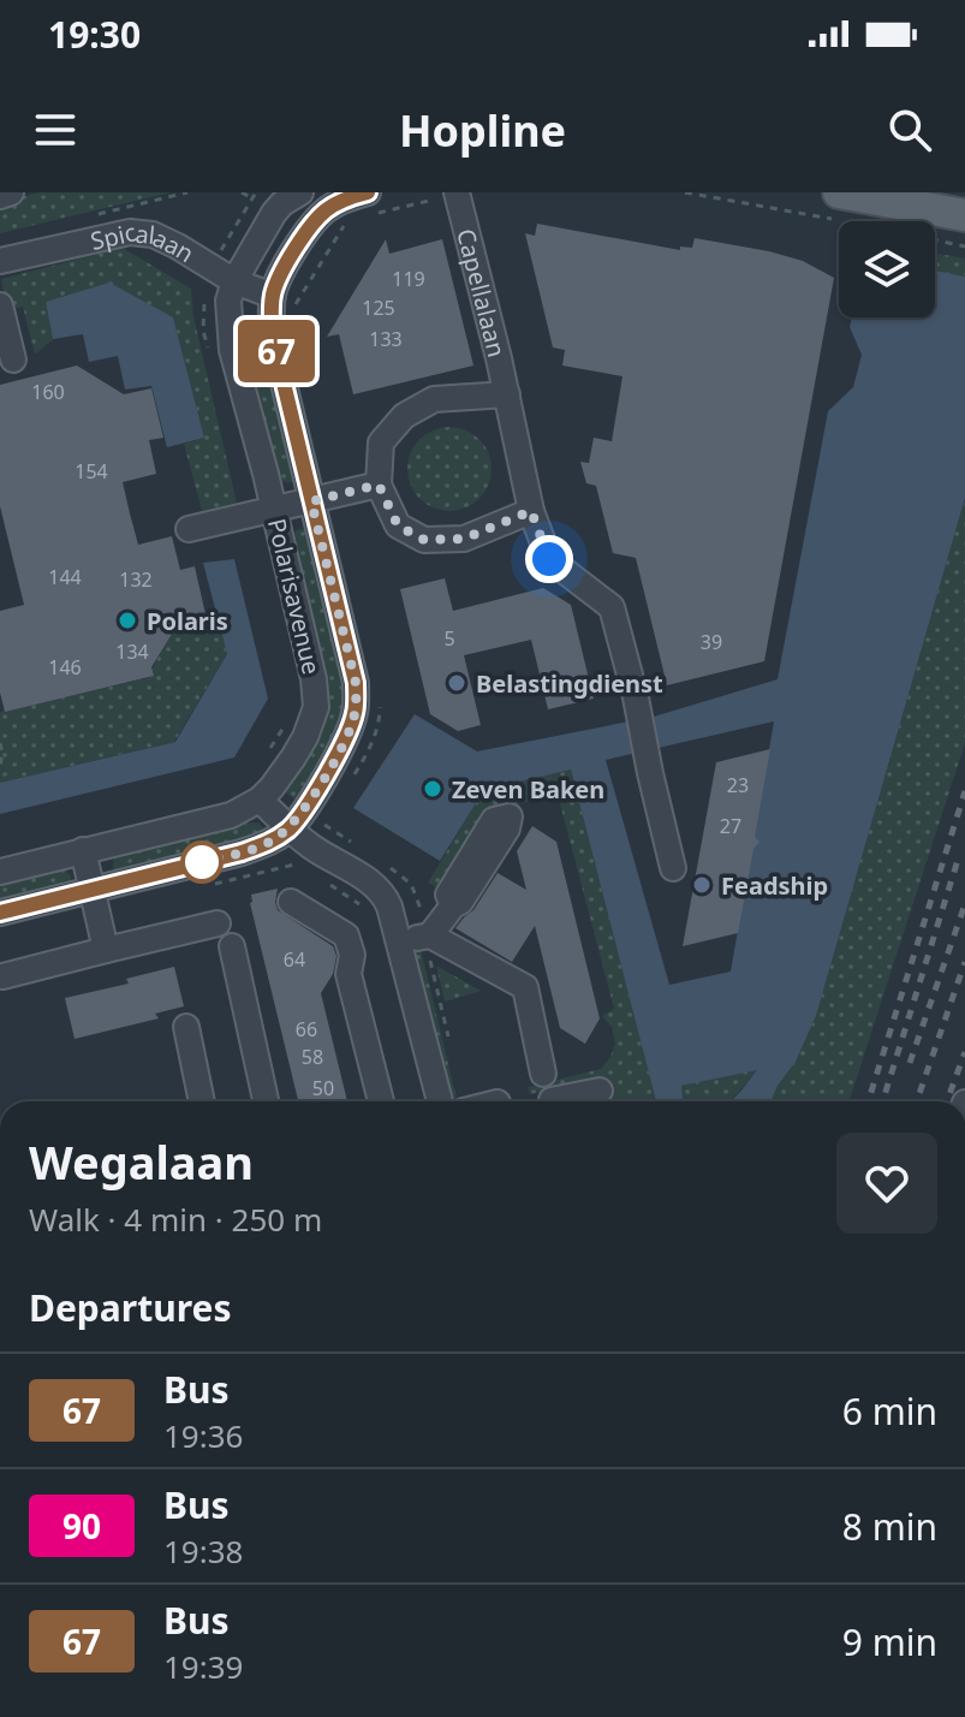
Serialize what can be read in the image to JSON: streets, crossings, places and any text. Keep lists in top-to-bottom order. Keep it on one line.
{"streets":{"street":["Spicalaan","Capellalaan","Polarisavenue"]},"crossings":[["Spicalaan","Polarisavenue"]],"places":["Polaris","Belastingdienst","Zeven Baken","Feadship"],"lines":["bus line 67"],"house_numbers":["119","125","133","160","154","144","132","5","39","134","146","23","27","64","66","58","50"],"page":{"status":"19:30","header":"Hopline","on_map":"67","heading":[["Wegalaan","Walk · 4 min · 250 m"],"Departures"],"list":[{"mark":"67","name":"Bus","note":"19:36","value":"6 min"},{"mark":"90","name":"Bus","note":"19:38","value":"8 min"},{"mark":"67","name":"Bus","note":"19:39","value":"9 min"}]}}
